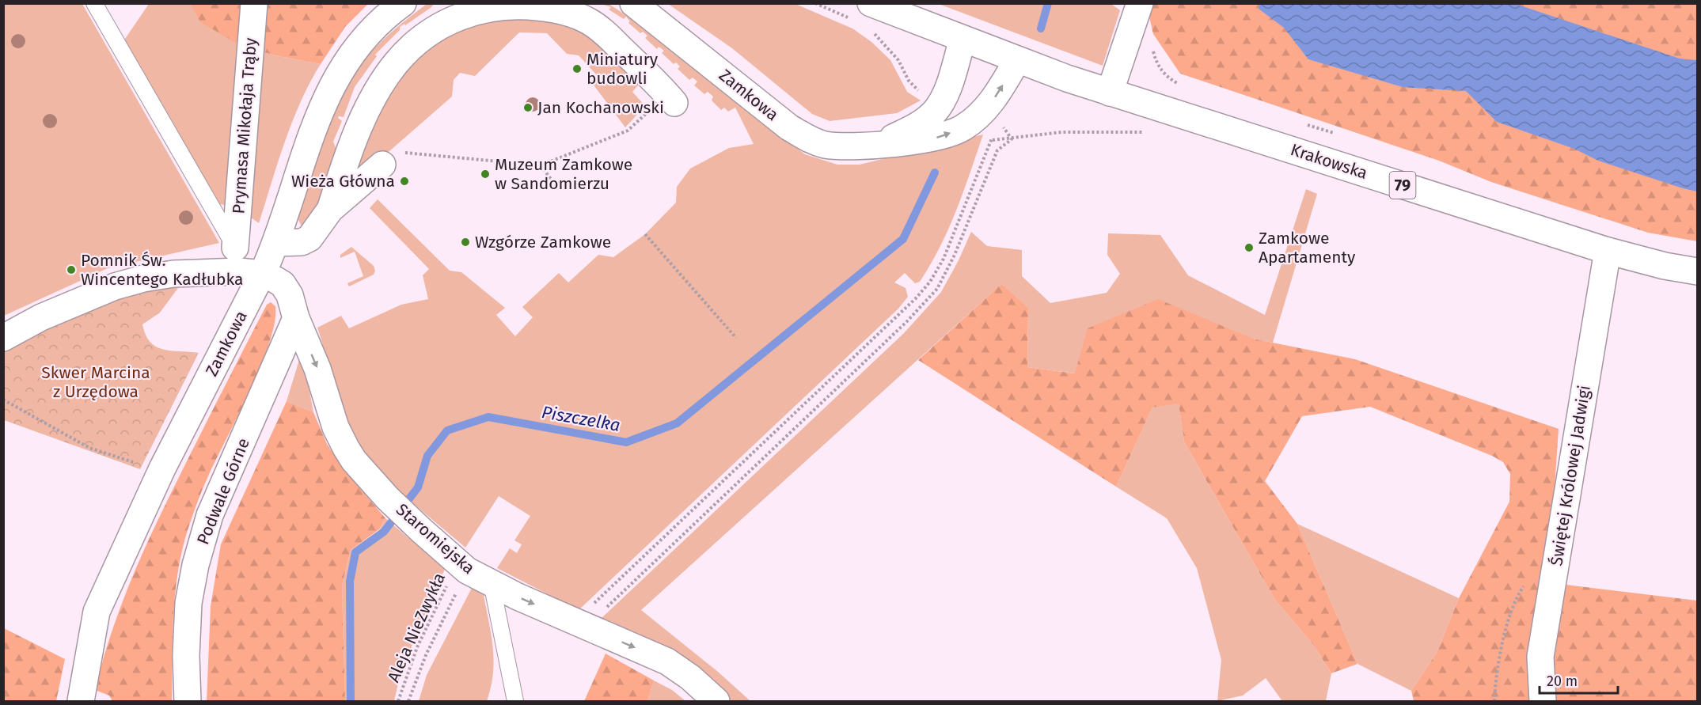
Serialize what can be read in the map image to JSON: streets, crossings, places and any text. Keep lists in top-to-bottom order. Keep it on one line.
{"streets":{"street":["Zamkowa","Prymasa Mikołaja Trąby","Krakowska","79","Świętej Królowej Jadwigi","Podwale Górne","Staromiejska"],"path":["Aleja NieZwykła"]},"crossings":[["Zamkowa","Prymasa Mikołaja Trąby"],["Zamkowa","Krakowska"],["Zamkowa","79"],["Zamkowa","Staromiejska"],["Prymasa Mikołaja Trąby","Staromiejska"],["Krakowska","79"],["Krakowska","Świętej Królowej Jadwigi"],["Podwale Górne","Staromiejska"],["Staromiejska","Aleja NieZwykła"]],"one_way":["Staromiejska"],"water":["Piszczelka"],"parks":["Skwer Marcina z Urzędowa"],"places":["Miniatury budowli","Jan Kochanowski","Muzeum Zamkowe w Sandomierzu","Wieża Główna","Wzgórze Zamkowe","Zamkowe Apartamenty","Pomnik Św. Wincentego Kadłubka"],"scale_bar":"20 m"}
